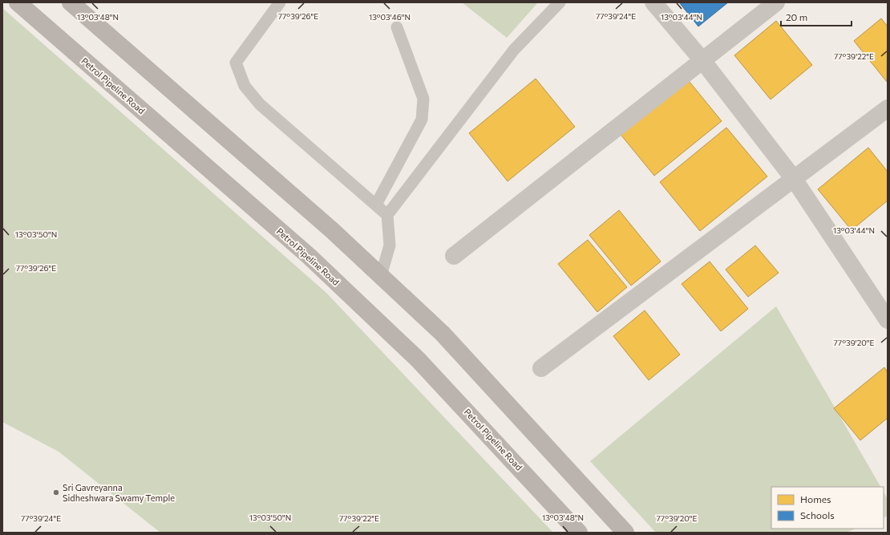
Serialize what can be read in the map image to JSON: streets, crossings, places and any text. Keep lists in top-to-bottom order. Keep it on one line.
{"streets":{"main road":["Petrol Pipeline Road"]},"places":["Sri Gavreyanna Sidheshwara Swamy Temple"],"legend":["Homes","Schools"],"scale_bar":"20 m","coordinates":["77°39'26\"E","77°39'24\"E","13°03'48\"N","13°03'46\"N","13°03'44\"N","77°39'22\"E","13°03'50\"N","77°39'20\"E"]}
